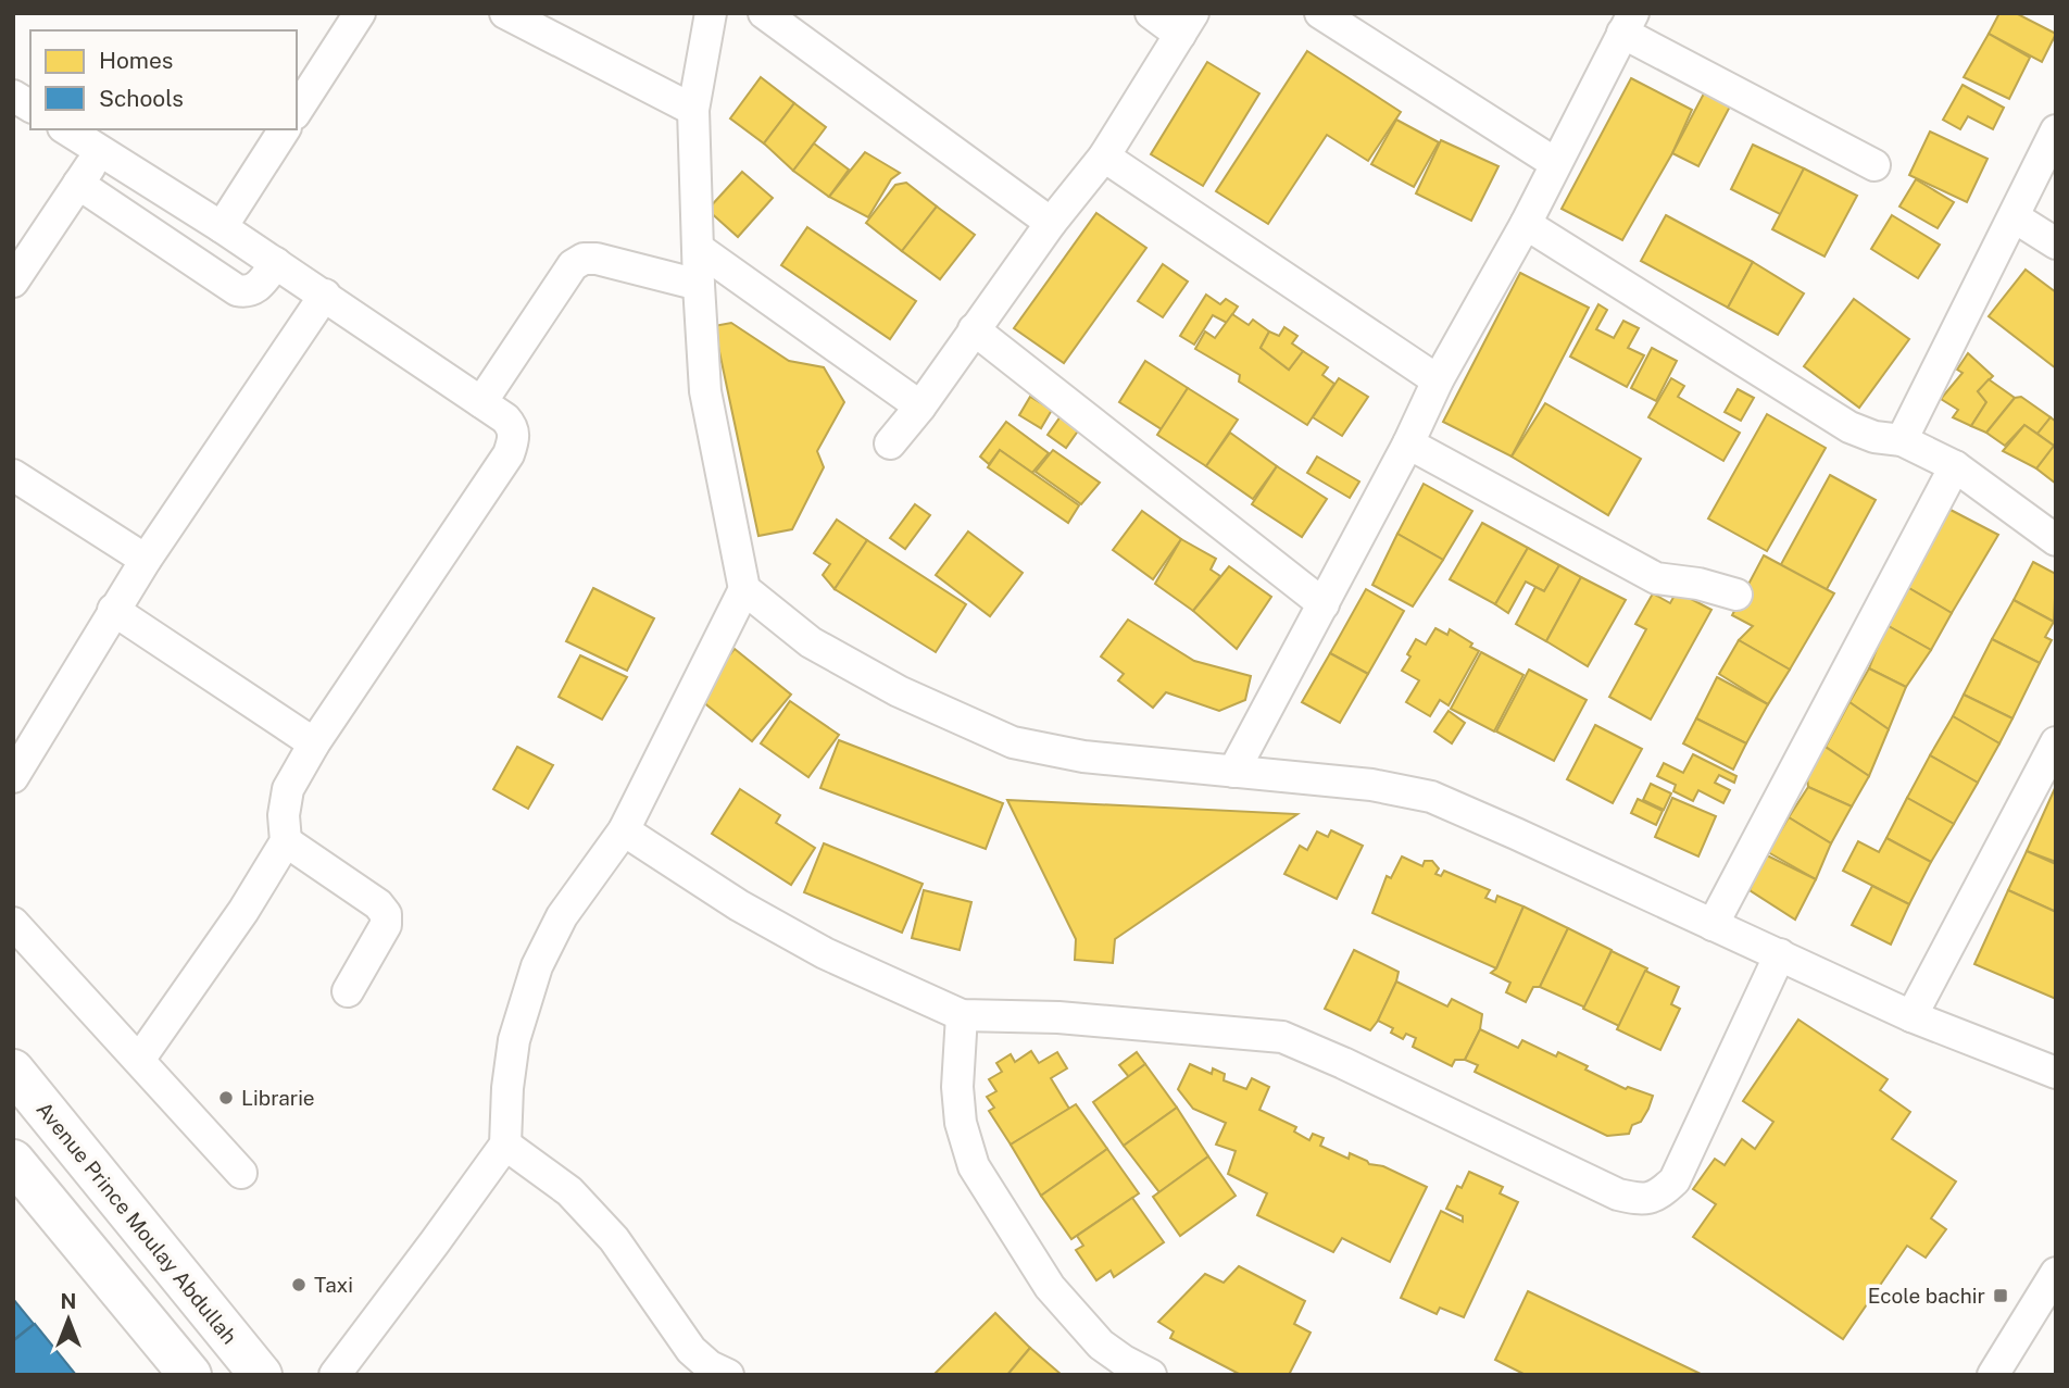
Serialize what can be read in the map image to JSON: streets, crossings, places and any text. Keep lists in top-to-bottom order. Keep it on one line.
{"streets":{"main road":["Avenue Prince Moulay Abdullah"]},"places":{"other":["Librarie","Taxi"],"transit":["Ecole bachir"]},"legend":["Homes","Schools"],"north":"top"}
